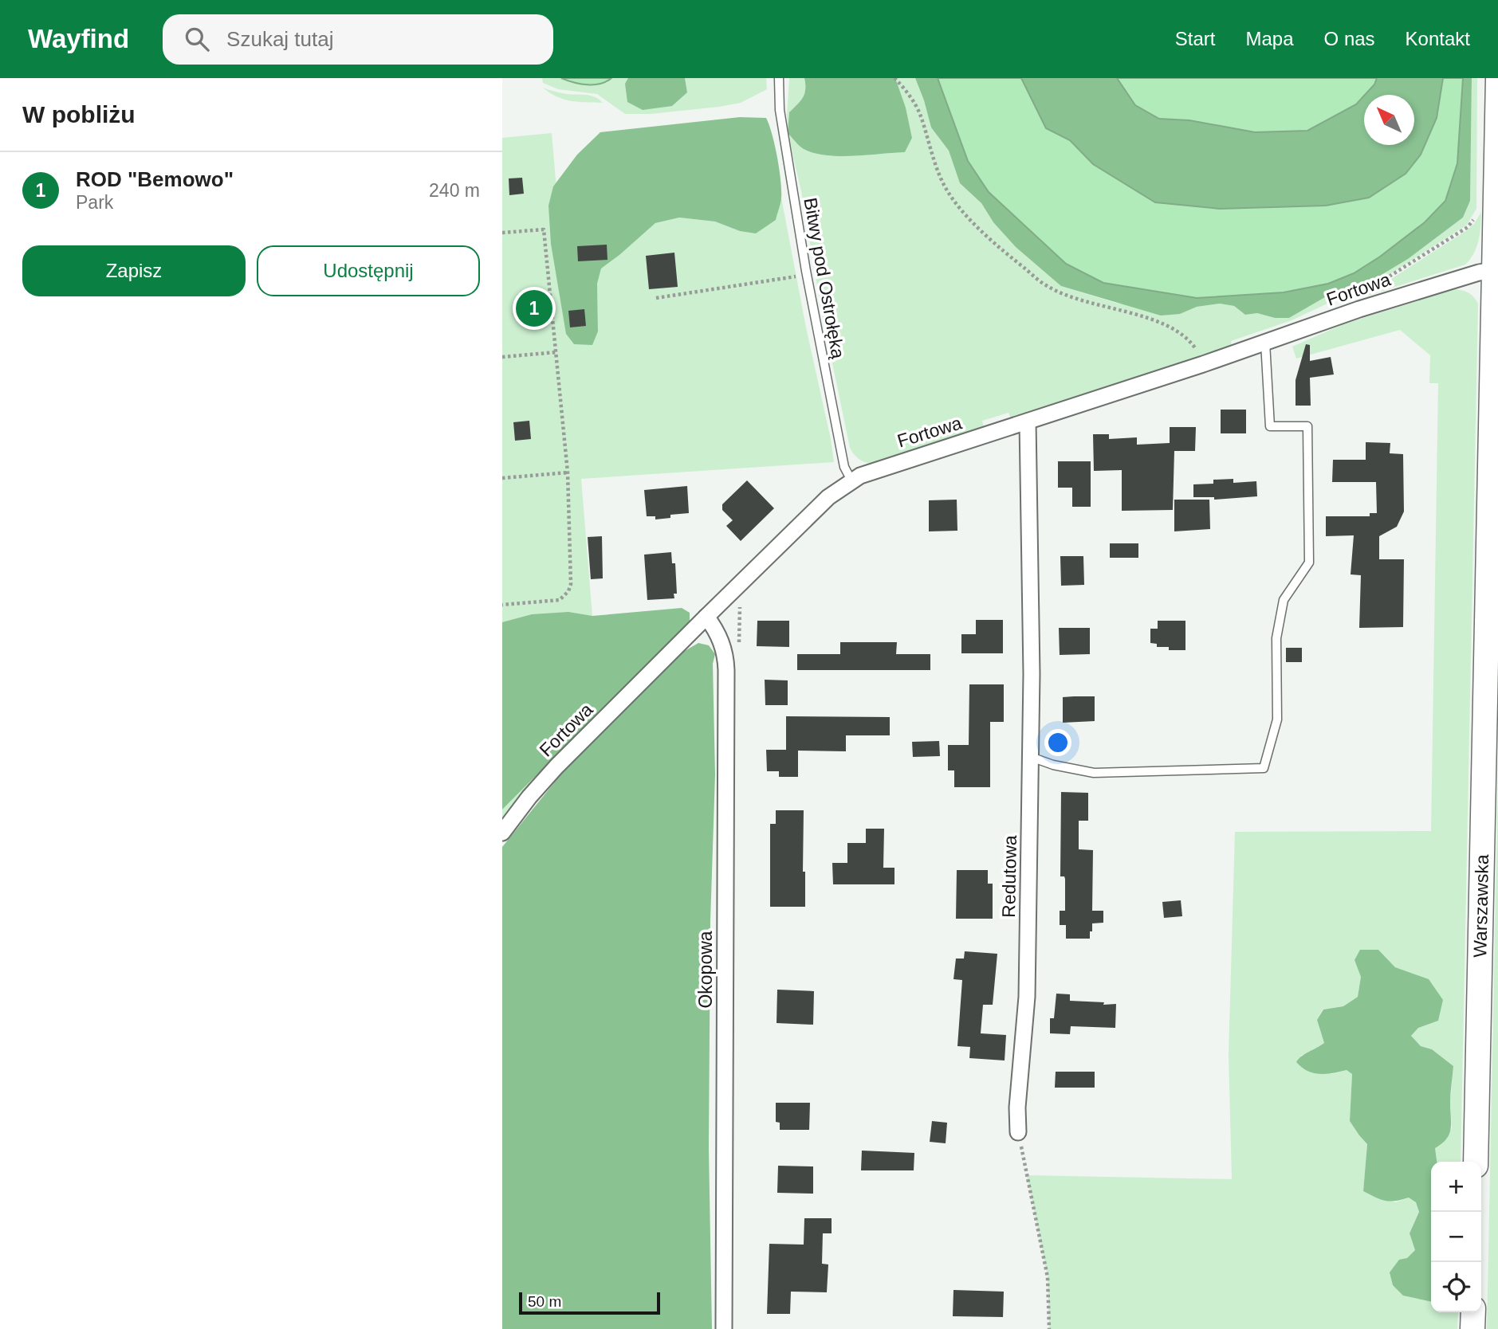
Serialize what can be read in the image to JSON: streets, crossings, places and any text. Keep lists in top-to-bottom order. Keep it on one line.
{"streets":{"main road":["Warszawska"],"street":["Fortowa","Redutowa","Okopowa"],"lane":["Bitwy pod Ostrołęką"]},"crossings":[["Bitwy pod Ostrołęką","Fortowa"],["Fortowa","Redutowa"],["Fortowa","Warszawska"],["Fortowa","Okopowa"]],"scale_bar":"50 m","north":"top left","page":{"header":"Wayfind","search":"Szukaj tutaj","nav":["Start","Mapa","O nas","Kontakt"],"heading":"W pobliżu","list":[{"mark":"1","name":"ROD \"Bemowo\"","note":"Park","value":"240 m"}],"buttons":["Zapisz","Udostępnij"],"pins":"1","map_buttons":["+","−"],"scale":"50 m"}}
